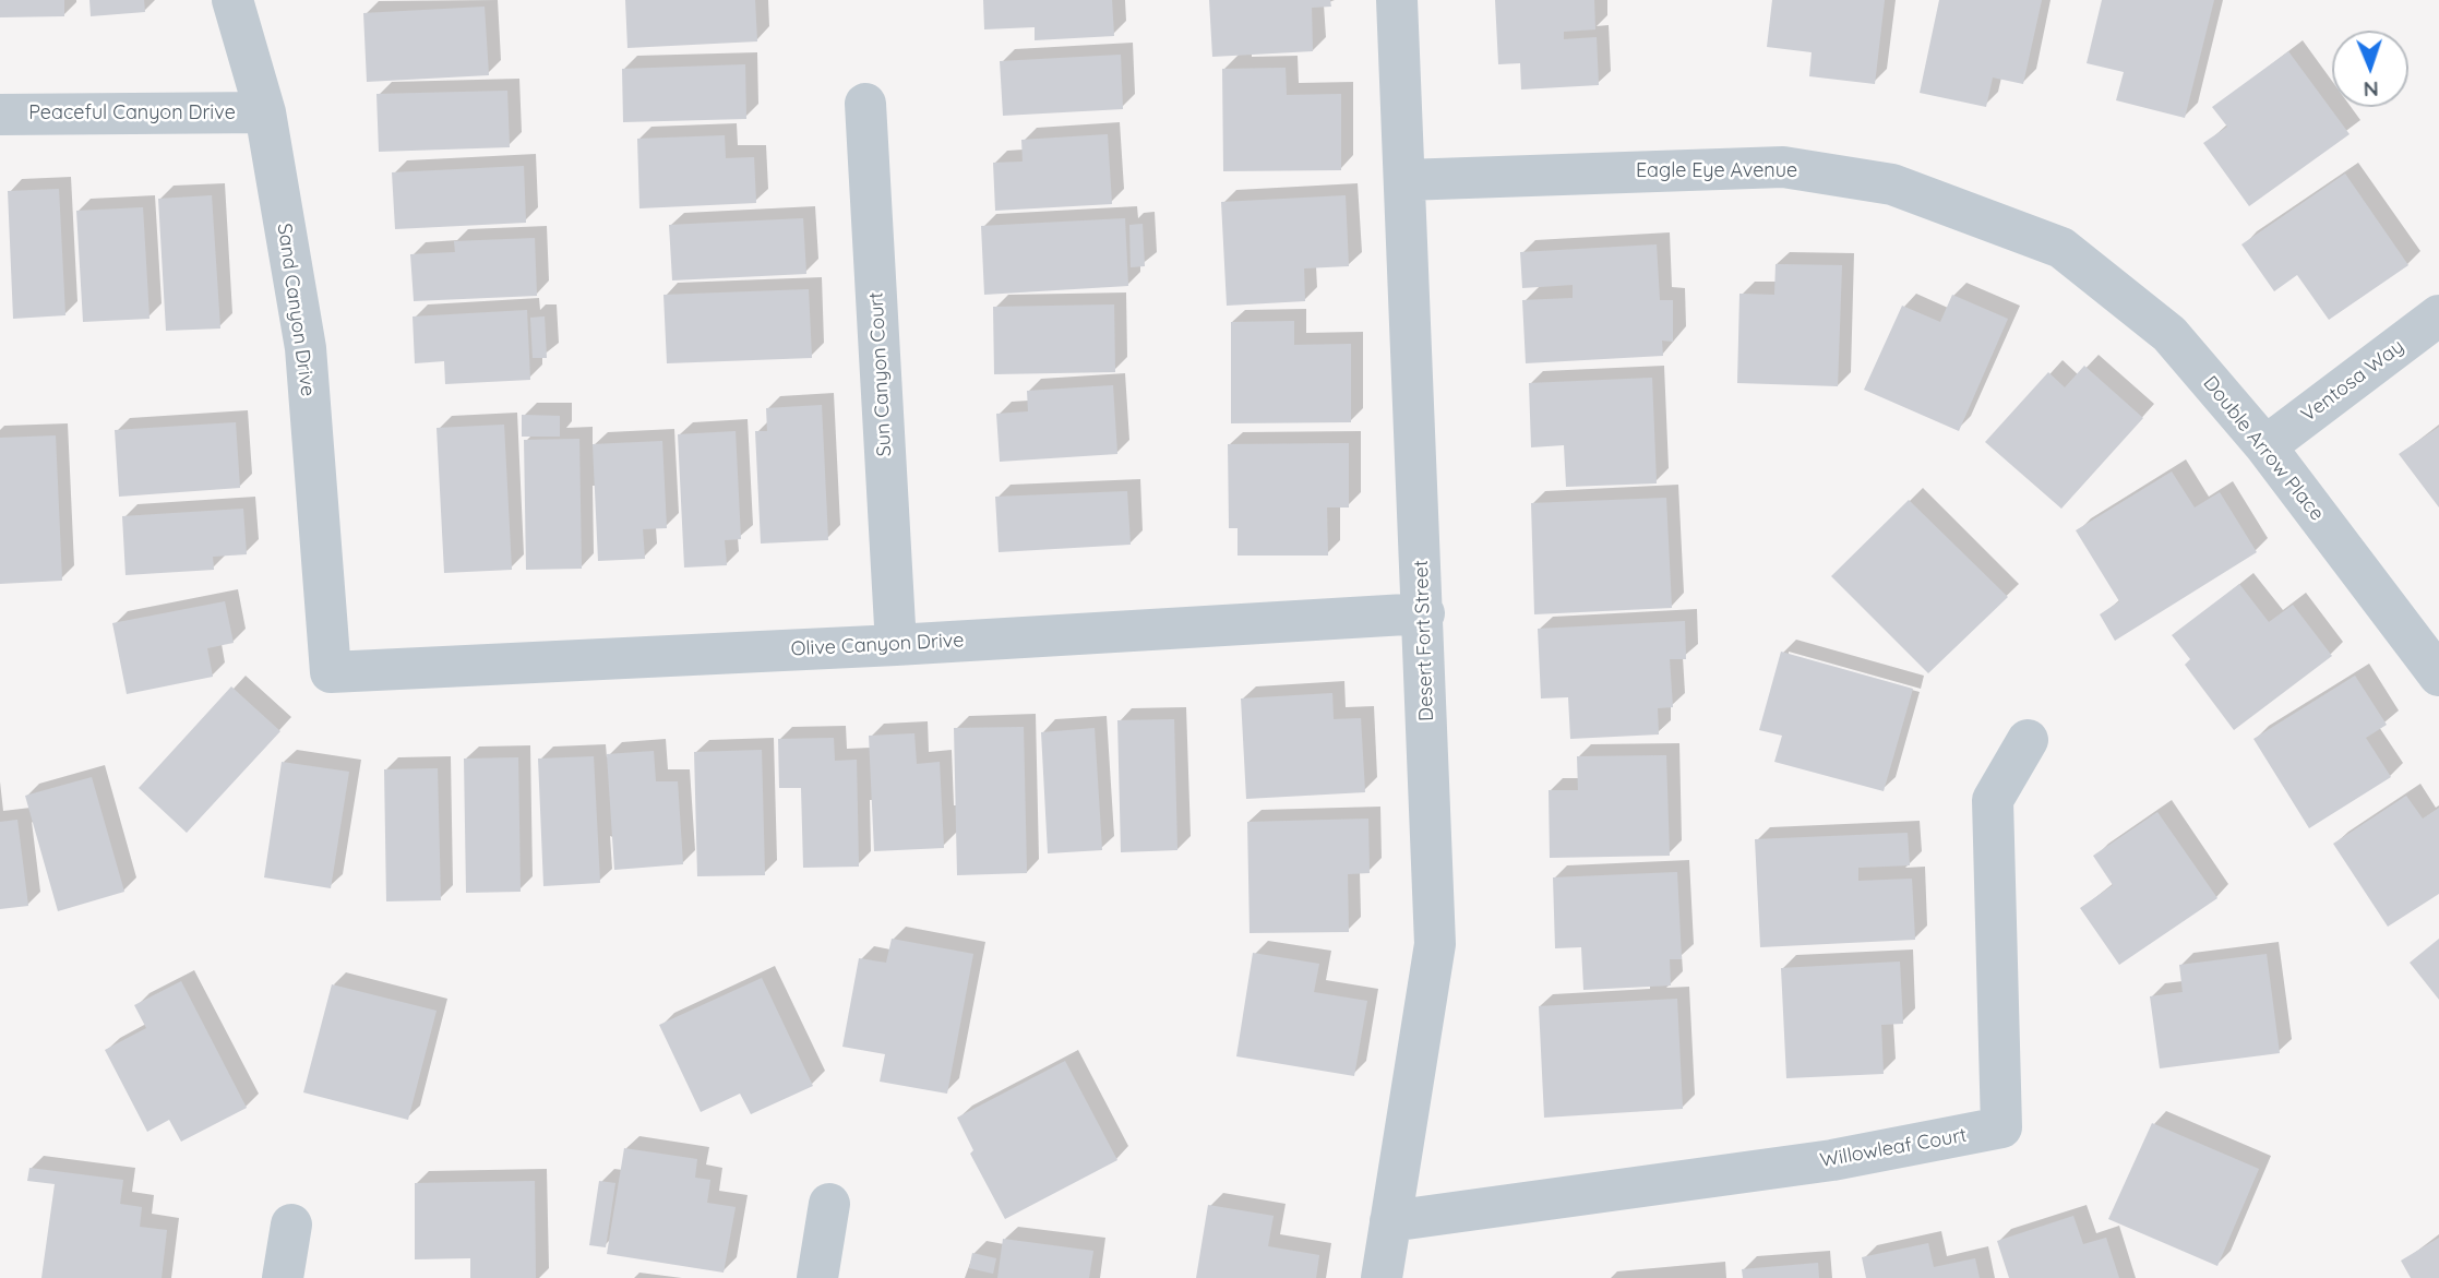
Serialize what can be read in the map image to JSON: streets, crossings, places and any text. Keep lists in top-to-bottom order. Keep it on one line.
{"streets":{"street":["Peaceful Canyon Drive","Eagle Eye Avenue","Sand Canyon Drive","Sun Canyon Court","Ventosa Way","Double Arrow Place","Desert Fort Street","Olive Canyon Drive","Willowleaf Court"]},"crossings":[["Peaceful Canyon Drive","Sand Canyon Drive"],["Eagle Eye Avenue","Double Arrow Place"],["Eagle Eye Avenue","Desert Fort Street"],["Sand Canyon Drive","Olive Canyon Drive"],["Sun Canyon Court","Olive Canyon Drive"],["Ventosa Way","Double Arrow Place"],["Desert Fort Street","Olive Canyon Drive"],["Desert Fort Street","Willowleaf Court"]],"north":"bottom"}
